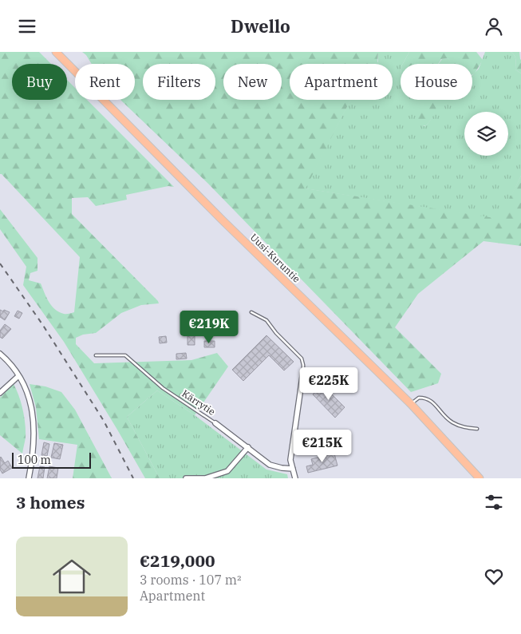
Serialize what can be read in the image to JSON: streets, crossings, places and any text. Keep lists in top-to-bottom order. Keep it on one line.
{"streets":{"main road":["Uusi-Kuruntie"],"street":["Kärrytie"]},"scale_bar":"100 m","page":{"header":"Dwello","chip":["Buy","Rent","Filters","New","Apartment","House"],"price":["€219K","€225K","€215K"],"scale":"100 m","heading":"3 homes","list":[{"name":"€219,000","note":"3 rooms · 107 m² · Apartment"}]}}
